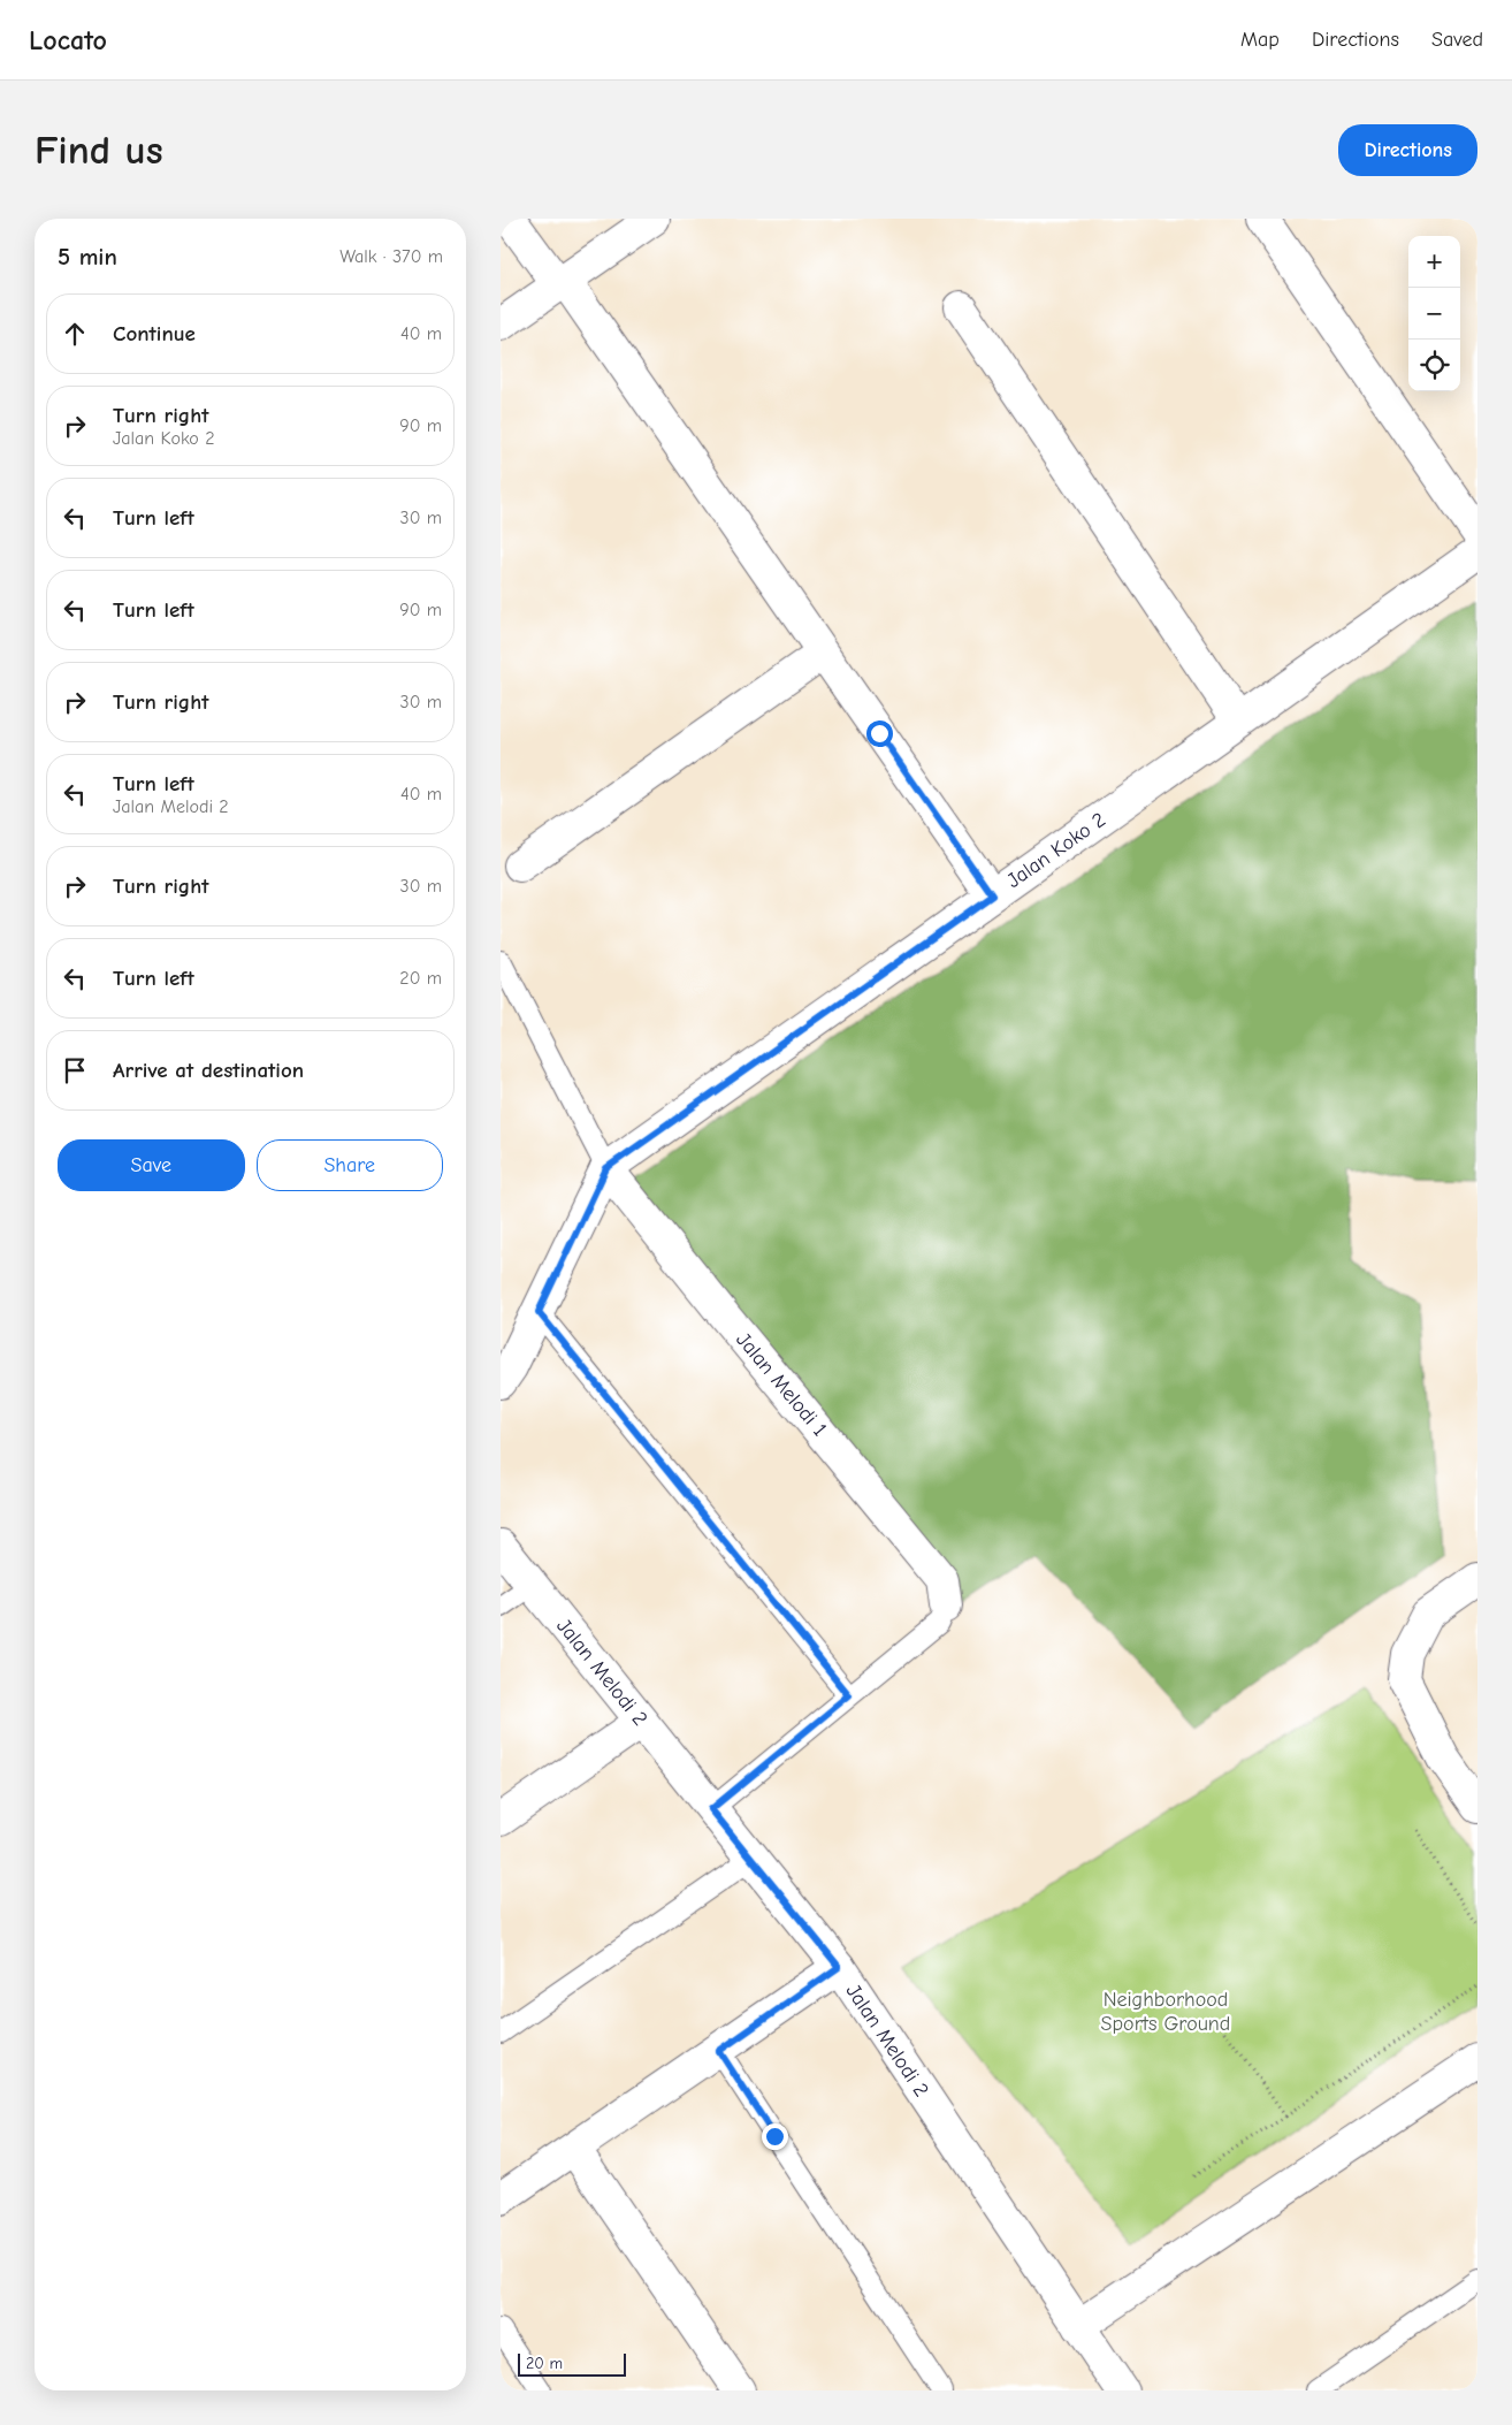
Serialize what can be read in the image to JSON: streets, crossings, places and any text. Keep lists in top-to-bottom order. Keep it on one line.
{"streets":{"street":["Jalan Koko 2","Jalan Melodi 1","Jalan Melodi 2"]},"crossings":[["Jalan Koko 2","Jalan Melodi 1"]],"parks":["Neighborhood Sports Ground"],"scale_bar":"20 m","page":{"header":"Locato","nav":["Map","Directions","Saved"],"buttons":["Directions",["Save","Share"]],"title":"Find us","heading":["5 min","Walk · 370 m"],"map_buttons":["+","−"],"list":[["Continue","40 m"],["Turn right","Jalan Koko 2","90 m"],["Turn left","30 m"],["Turn left","90 m"],["Turn right","30 m"],["Turn left","Jalan Melodi 2","40 m"],["Turn right","30 m"],["Turn left","20 m"],"Arrive at destination"],"scale":"20 m"}}
